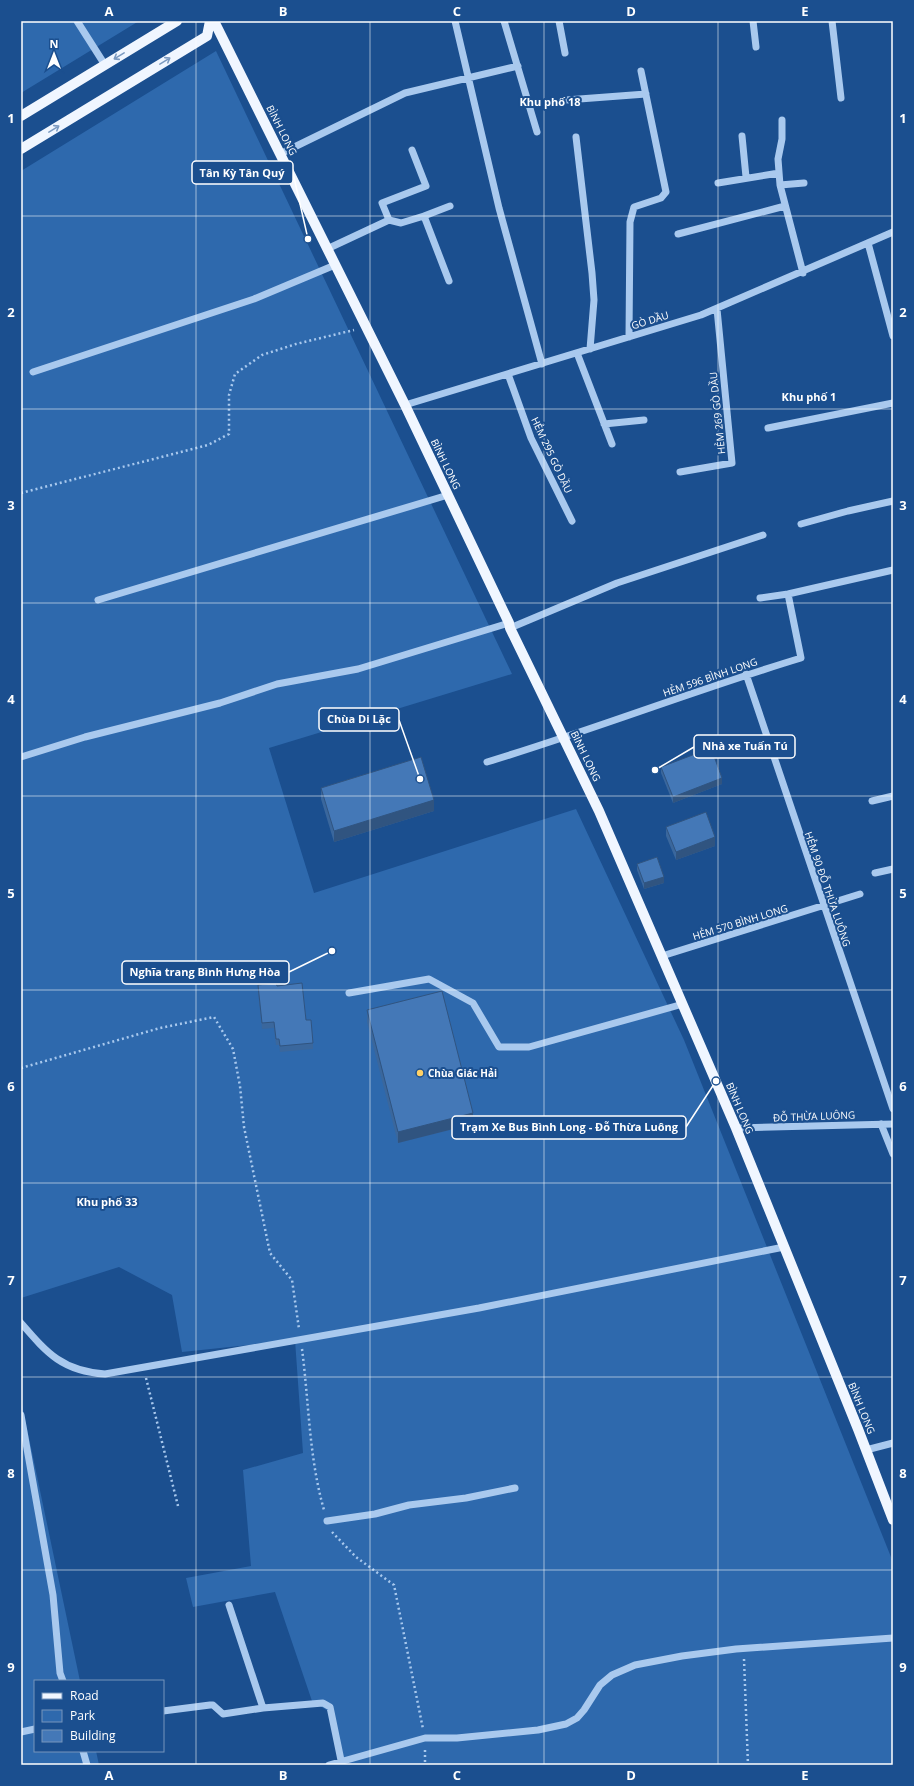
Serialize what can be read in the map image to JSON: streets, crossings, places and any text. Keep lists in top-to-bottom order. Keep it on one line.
{"streets":{"main road":["BÌNH LONG"],"street":["GÒ DẦU","HẺM 269 GÒ DẦU","HẺM 295 GÒ DẦU","HẺM 596 BÌNH LONG","HẺM 90 ĐỖ THỪA LUÔNG","HẺM 570 BÌNH LONG","ĐỖ THỪA LUÔNG"]},"crossings":[["BÌNH LONG","GÒ DẦU"],["BÌNH LONG","HẺM 596 BÌNH LONG"],["BÌNH LONG","HẺM 570 BÌNH LONG"],["BÌNH LONG","ĐỖ THỪA LUÔNG"],["GÒ DẦU","HẺM 269 GÒ DẦU"],["GÒ DẦU","HẺM 295 GÒ DẦU"],["HẺM 596 BÌNH LONG","HẺM 90 ĐỖ THỪA LUÔNG"],["HẺM 90 ĐỖ THỪA LUÔNG","HẺM 570 BÌNH LONG"]],"districts":["Khu phố 18","Khu phố 1","Khu phố 33"],"places":["Tân Kỳ Tân Quý","Nhà xe Tuấn Tú","Chùa Di Lặc","Nghĩa trang Bình Hưng Hòa","Chùa Giác Hải","Trạm Xe Bus Bình Long - Đỗ Thừa Luông"],"legend":["Road","Park","Building"],"north":"top","grid":{"columns":["A","B","C","D","E"],"rows":["1","2","3","4","5","6","7","8","9"]}}
